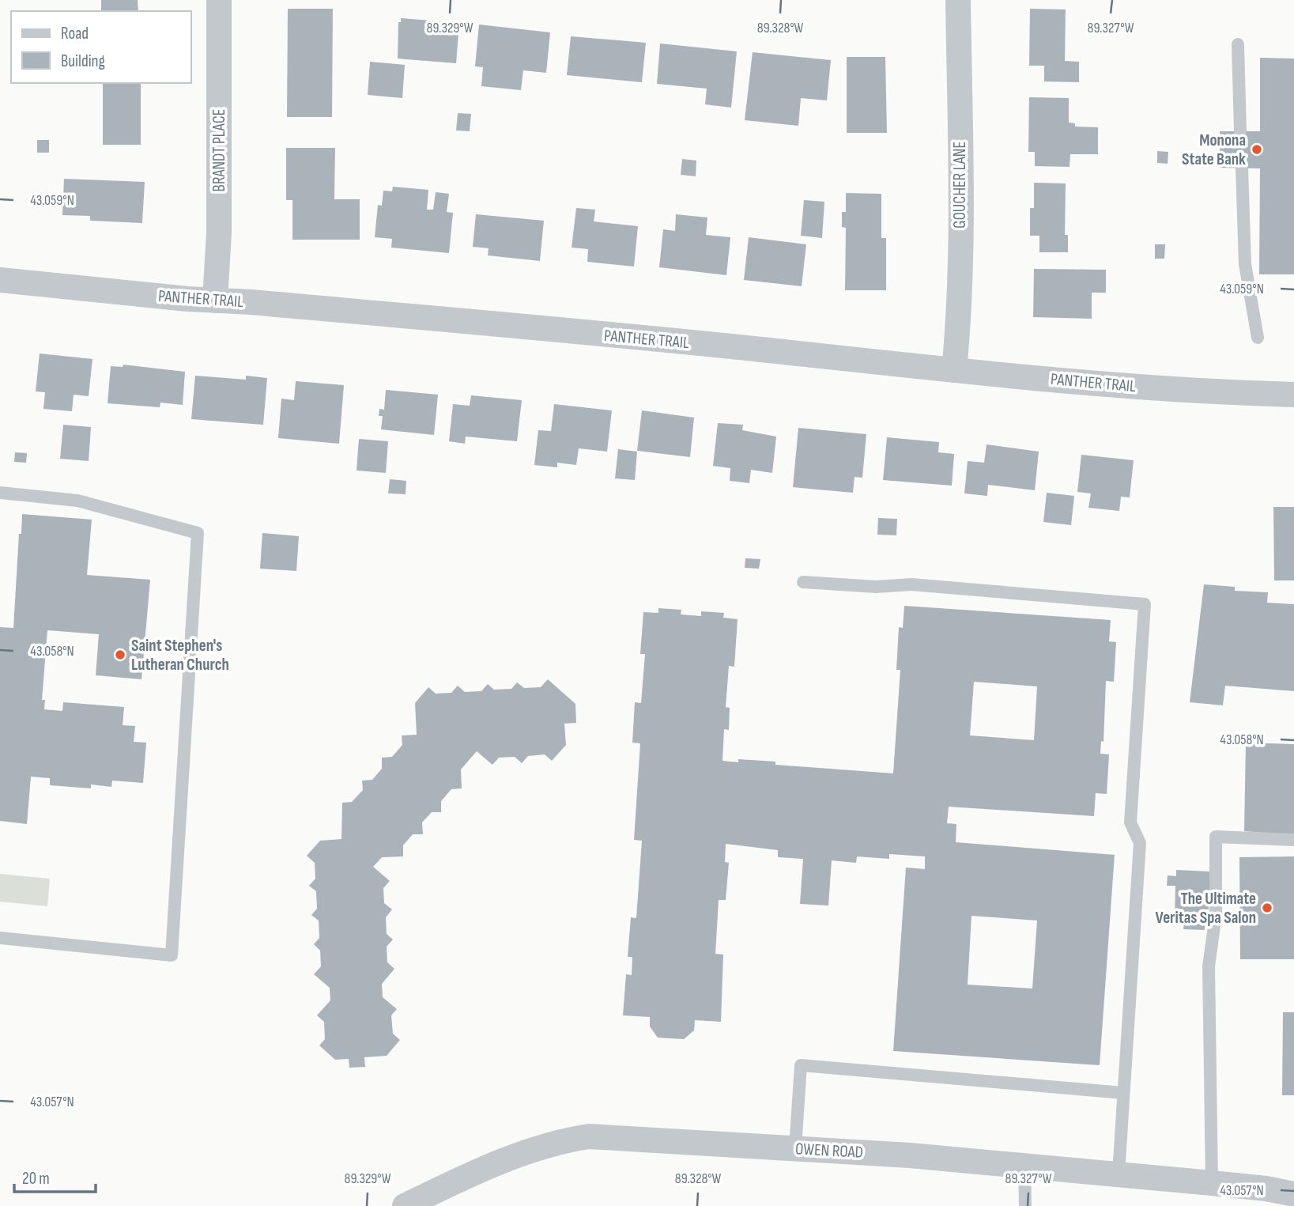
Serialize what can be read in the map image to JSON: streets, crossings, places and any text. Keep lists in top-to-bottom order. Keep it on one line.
{"streets":{"street":["BRANDT PLACE","GOUCHER LANE","PANTHER TRAIL","OWEN ROAD"]},"crossings":[["BRANDT PLACE","PANTHER TRAIL"],["GOUCHER LANE","PANTHER TRAIL"]],"places":["Monona State Bank","Saint Stephen's Lutheran Church","The Ultimate Veritas Spa Salon"],"legend":["Road","Building"],"scale_bar":"20 m","coordinates":["89.329°W","89.328°W","89.327°W","43.059°N","43.058°N","43.057°N"]}
